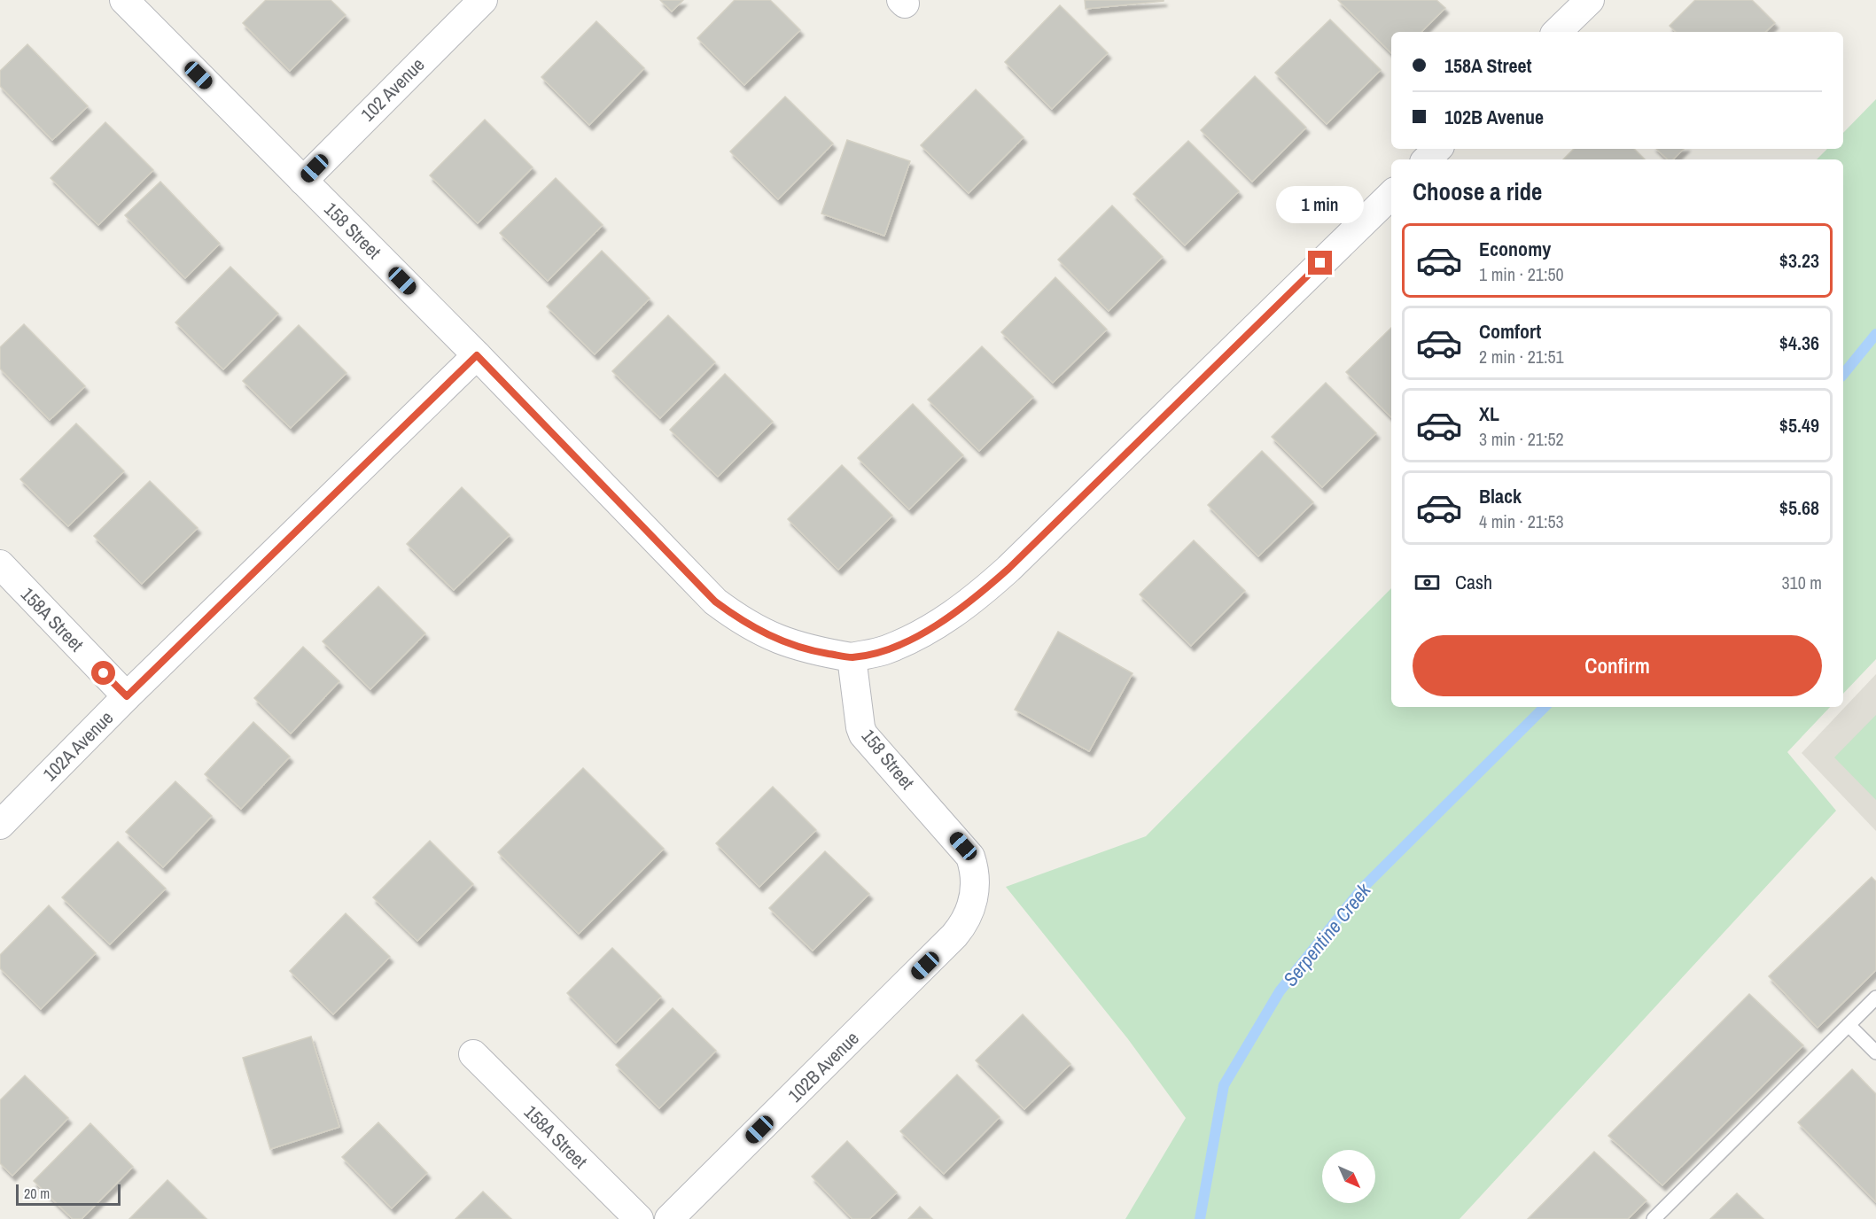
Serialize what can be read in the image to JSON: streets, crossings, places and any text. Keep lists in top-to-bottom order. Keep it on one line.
{"streets":{"street":["102 Avenue","158 Street","158A Street","102A Avenue","102B Avenue"]},"crossings":[["102 Avenue","158 Street"],["158 Street","102A Avenue"],["158 Street","102B Avenue"],["158A Street","102A Avenue"]],"water":["Serpentine Creek"],"scale_bar":"20 m","north":"bottom right","page":{"banner":["158A Street","102B Avenue"],"heading":"Choose a ride","bubble":"1 min","list":[{"name":"Economy","note":"1 min · 21:50","value":"$3.23"},{"name":"Comfort","note":"2 min · 21:51","value":"$4.36"},{"name":"XL","note":"3 min · 21:52","value":"$5.49"},{"name":"Black","note":"4 min · 21:53","value":"$5.68"}],"pay":["Cash","310 m"],"buttons":"Confirm","scale":"20 m"}}
